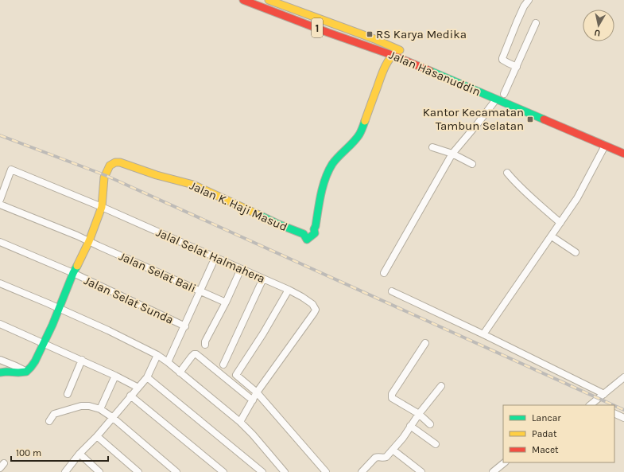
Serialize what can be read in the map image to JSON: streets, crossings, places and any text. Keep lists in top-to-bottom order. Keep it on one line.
{"streets":{"main road":["1","Jalan Hasanuddin","Jalan K. Haji Masud"],"street":["Jalal Selat Halmahera","Jalan Selat Bali","Jalan Selat Sunda"]},"crossings":[["Jalan Hasanuddin","Jalan K. Haji Masud"],["Jalan K. Haji Masud","Jalal Selat Halmahera"],["Jalan K. Haji Masud","Jalan Selat Bali"],["Jalan K. Haji Masud","Jalan Selat Sunda"]],"places":{"transit":["RS Karya Medika","Kantor Kecamatan Tambun Selatan"]},"legend":["Lancar","Padat","Macet"],"scale_bar":"100 m","north":"bottom"}
